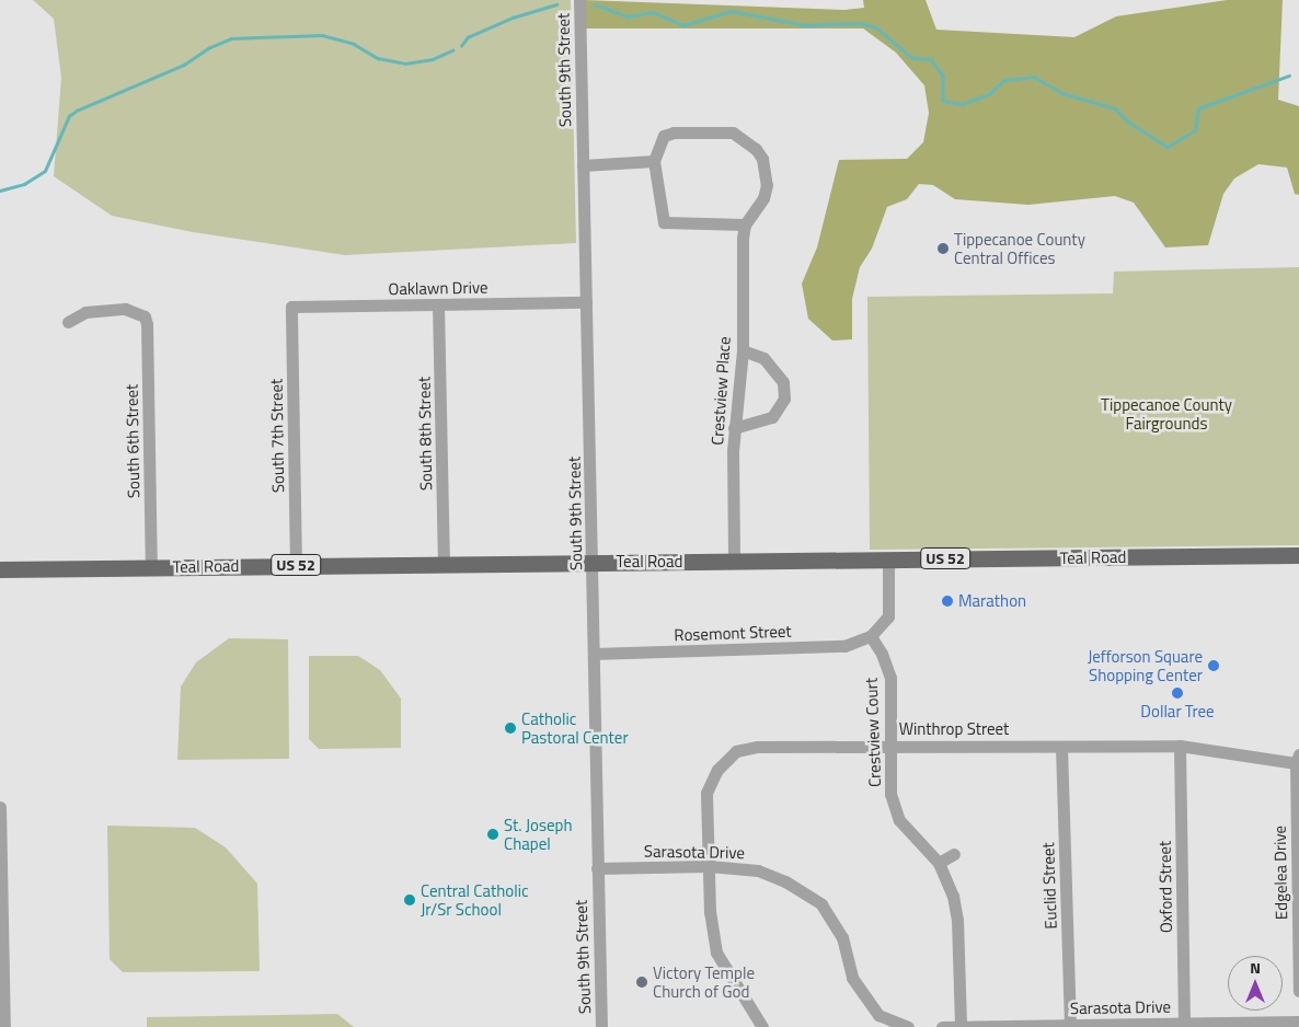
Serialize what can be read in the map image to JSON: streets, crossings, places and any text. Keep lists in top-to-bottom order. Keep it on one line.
{"streets":{"main road":["Teal Road","US 52"],"street":["South 9th Street","Oaklawn Drive","Crestview Place","South 8th Street","South 7th Street","South 6th Street","Rosemont Street","Winthrop Street","Crestview Court","Sarasota Drive","Edgelea Drive","Euclid Street","Oxford Street"]},"crossings":[["South 9th Street","Oaklawn Drive"],["South 9th Street","Teal Road"],["South 9th Street","Rosemont Street"],["South 9th Street","Sarasota Drive"],["Oaklawn Drive","South 8th Street"],["Oaklawn Drive","South 7th Street"],["Crestview Place","Teal Road"],["South 8th Street","Teal Road"],["South 7th Street","Teal Road"],["South 6th Street","Teal Road"],["Rosemont Street","Crestview Court"],["Winthrop Street","Crestview Court"],["Winthrop Street","Sarasota Drive"],["Winthrop Street","Edgelea Drive"],["Winthrop Street","Euclid Street"],["Winthrop Street","Oxford Street"],["Crestview Court","Sarasota Drive"],["Sarasota Drive","Euclid Street"],["Sarasota Drive","Oxford Street"]],"parks":["Tippecanoe County Fairgrounds"],"places":["Tippecanoe County Central Offices","Marathon","Jefforson Square Shopping Center","Dollar Tree","Catholic Pastoral Center","St. Joseph Chapel","Central Catholic Jr/Sr School","Victory Temple Church of God"],"north":"top"}
